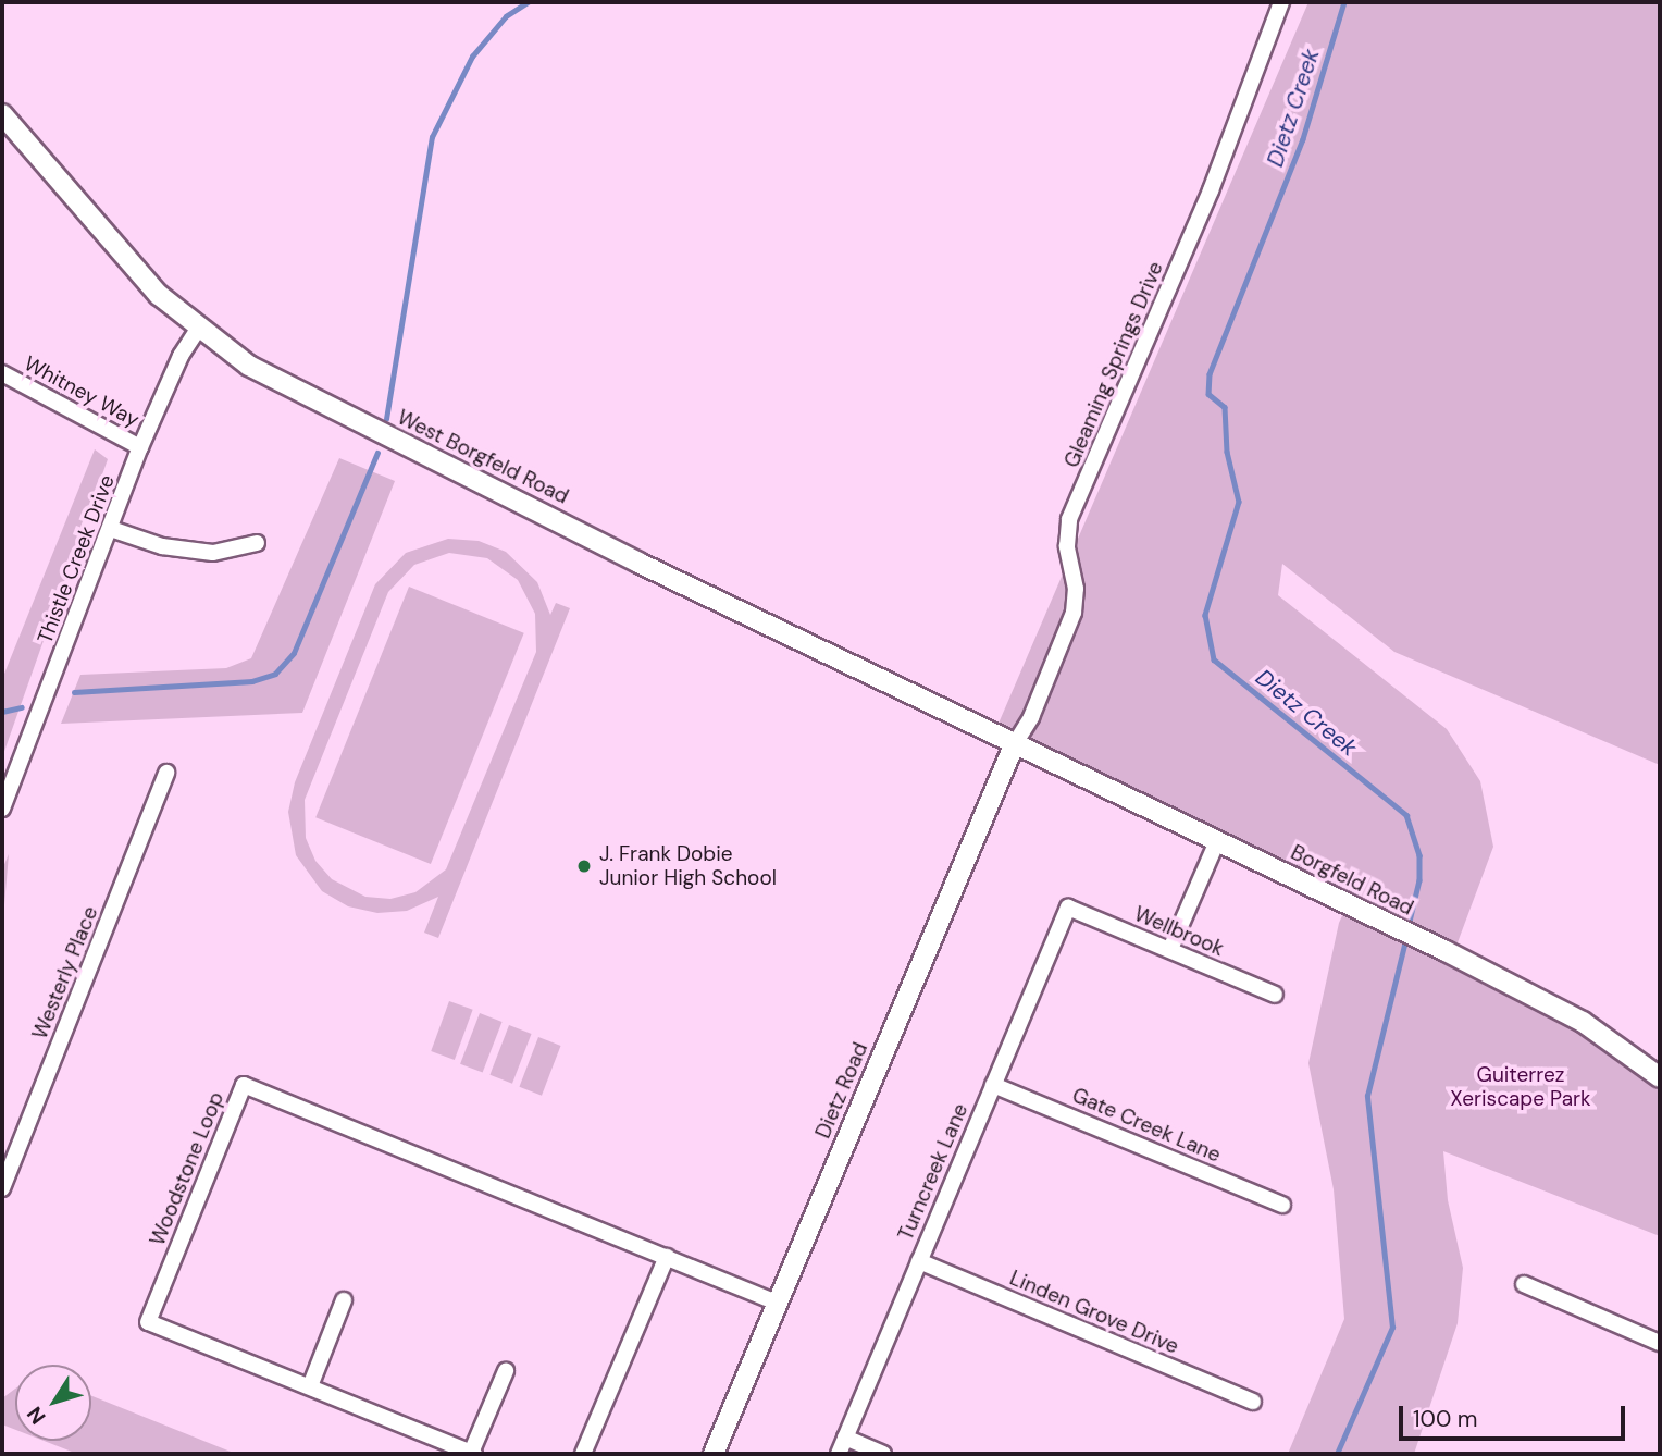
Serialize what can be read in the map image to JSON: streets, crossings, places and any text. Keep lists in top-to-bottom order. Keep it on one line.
{"streets":{"street":["Gleaming Springs Drive","Whitney Way","West Borgfeld Road","Thistle Creek Drive","Borgfeld Road","Wellbrook","Westerly Place","Dietz Road","Gate Creek Lane","Woodstone Loop","Turncreek Lane","Linden Grove Drive"]},"crossings":[["Gleaming Springs Drive","West Borgfeld Road"],["Gleaming Springs Drive","Borgfeld Road"],["Gleaming Springs Drive","Dietz Road"],["Whitney Way","Thistle Creek Drive"],["West Borgfeld Road","Thistle Creek Drive"],["West Borgfeld Road","Borgfeld Road"],["West Borgfeld Road","Dietz Road"],["Borgfeld Road","Dietz Road"],["Wellbrook","Turncreek Lane"],["Dietz Road","Woodstone Loop"],["Gate Creek Lane","Turncreek Lane"],["Turncreek Lane","Linden Grove Drive"]],"water":["Dietz Creek"],"parks":["Guiterrez Xeriscape Park"],"places":["J. Frank Dobie Junior High School"],"scale_bar":"100 m","north":"bottom left"}
